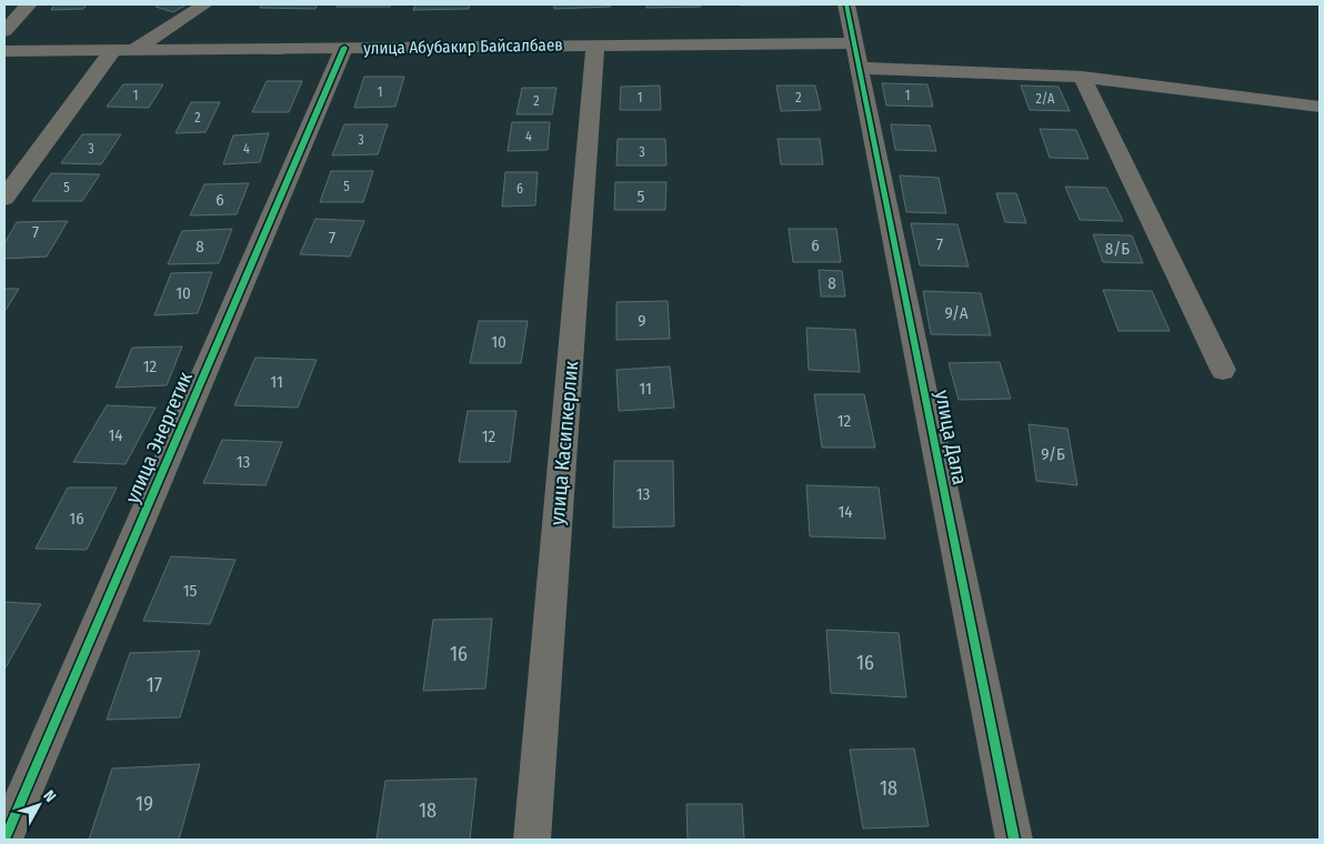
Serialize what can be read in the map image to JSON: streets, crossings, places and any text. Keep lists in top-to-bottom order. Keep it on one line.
{"streets":{"street":["улица Абубакир Байсалбаев","улица Энергетик","улица Дала","улица Касипкерлик"]},"crossings":[["улица Абубакир Байсалбаев","улица Энергетик"],["улица Абубакир Байсалбаев","улица Дала"],["улица Абубакир Байсалбаев","улица Касипкерлик"]],"house_numbers":["1","1","1","1","2","2/А","2","2","4","3","3","4","3","5","5","6","5","6","7","7","7","6","8","8/Б","8","10","9/А","9","10","12","11","11","12","14","12","9/Б","13","13","14","16","15","16","16","17","18","19","18"],"north":"top right"}
